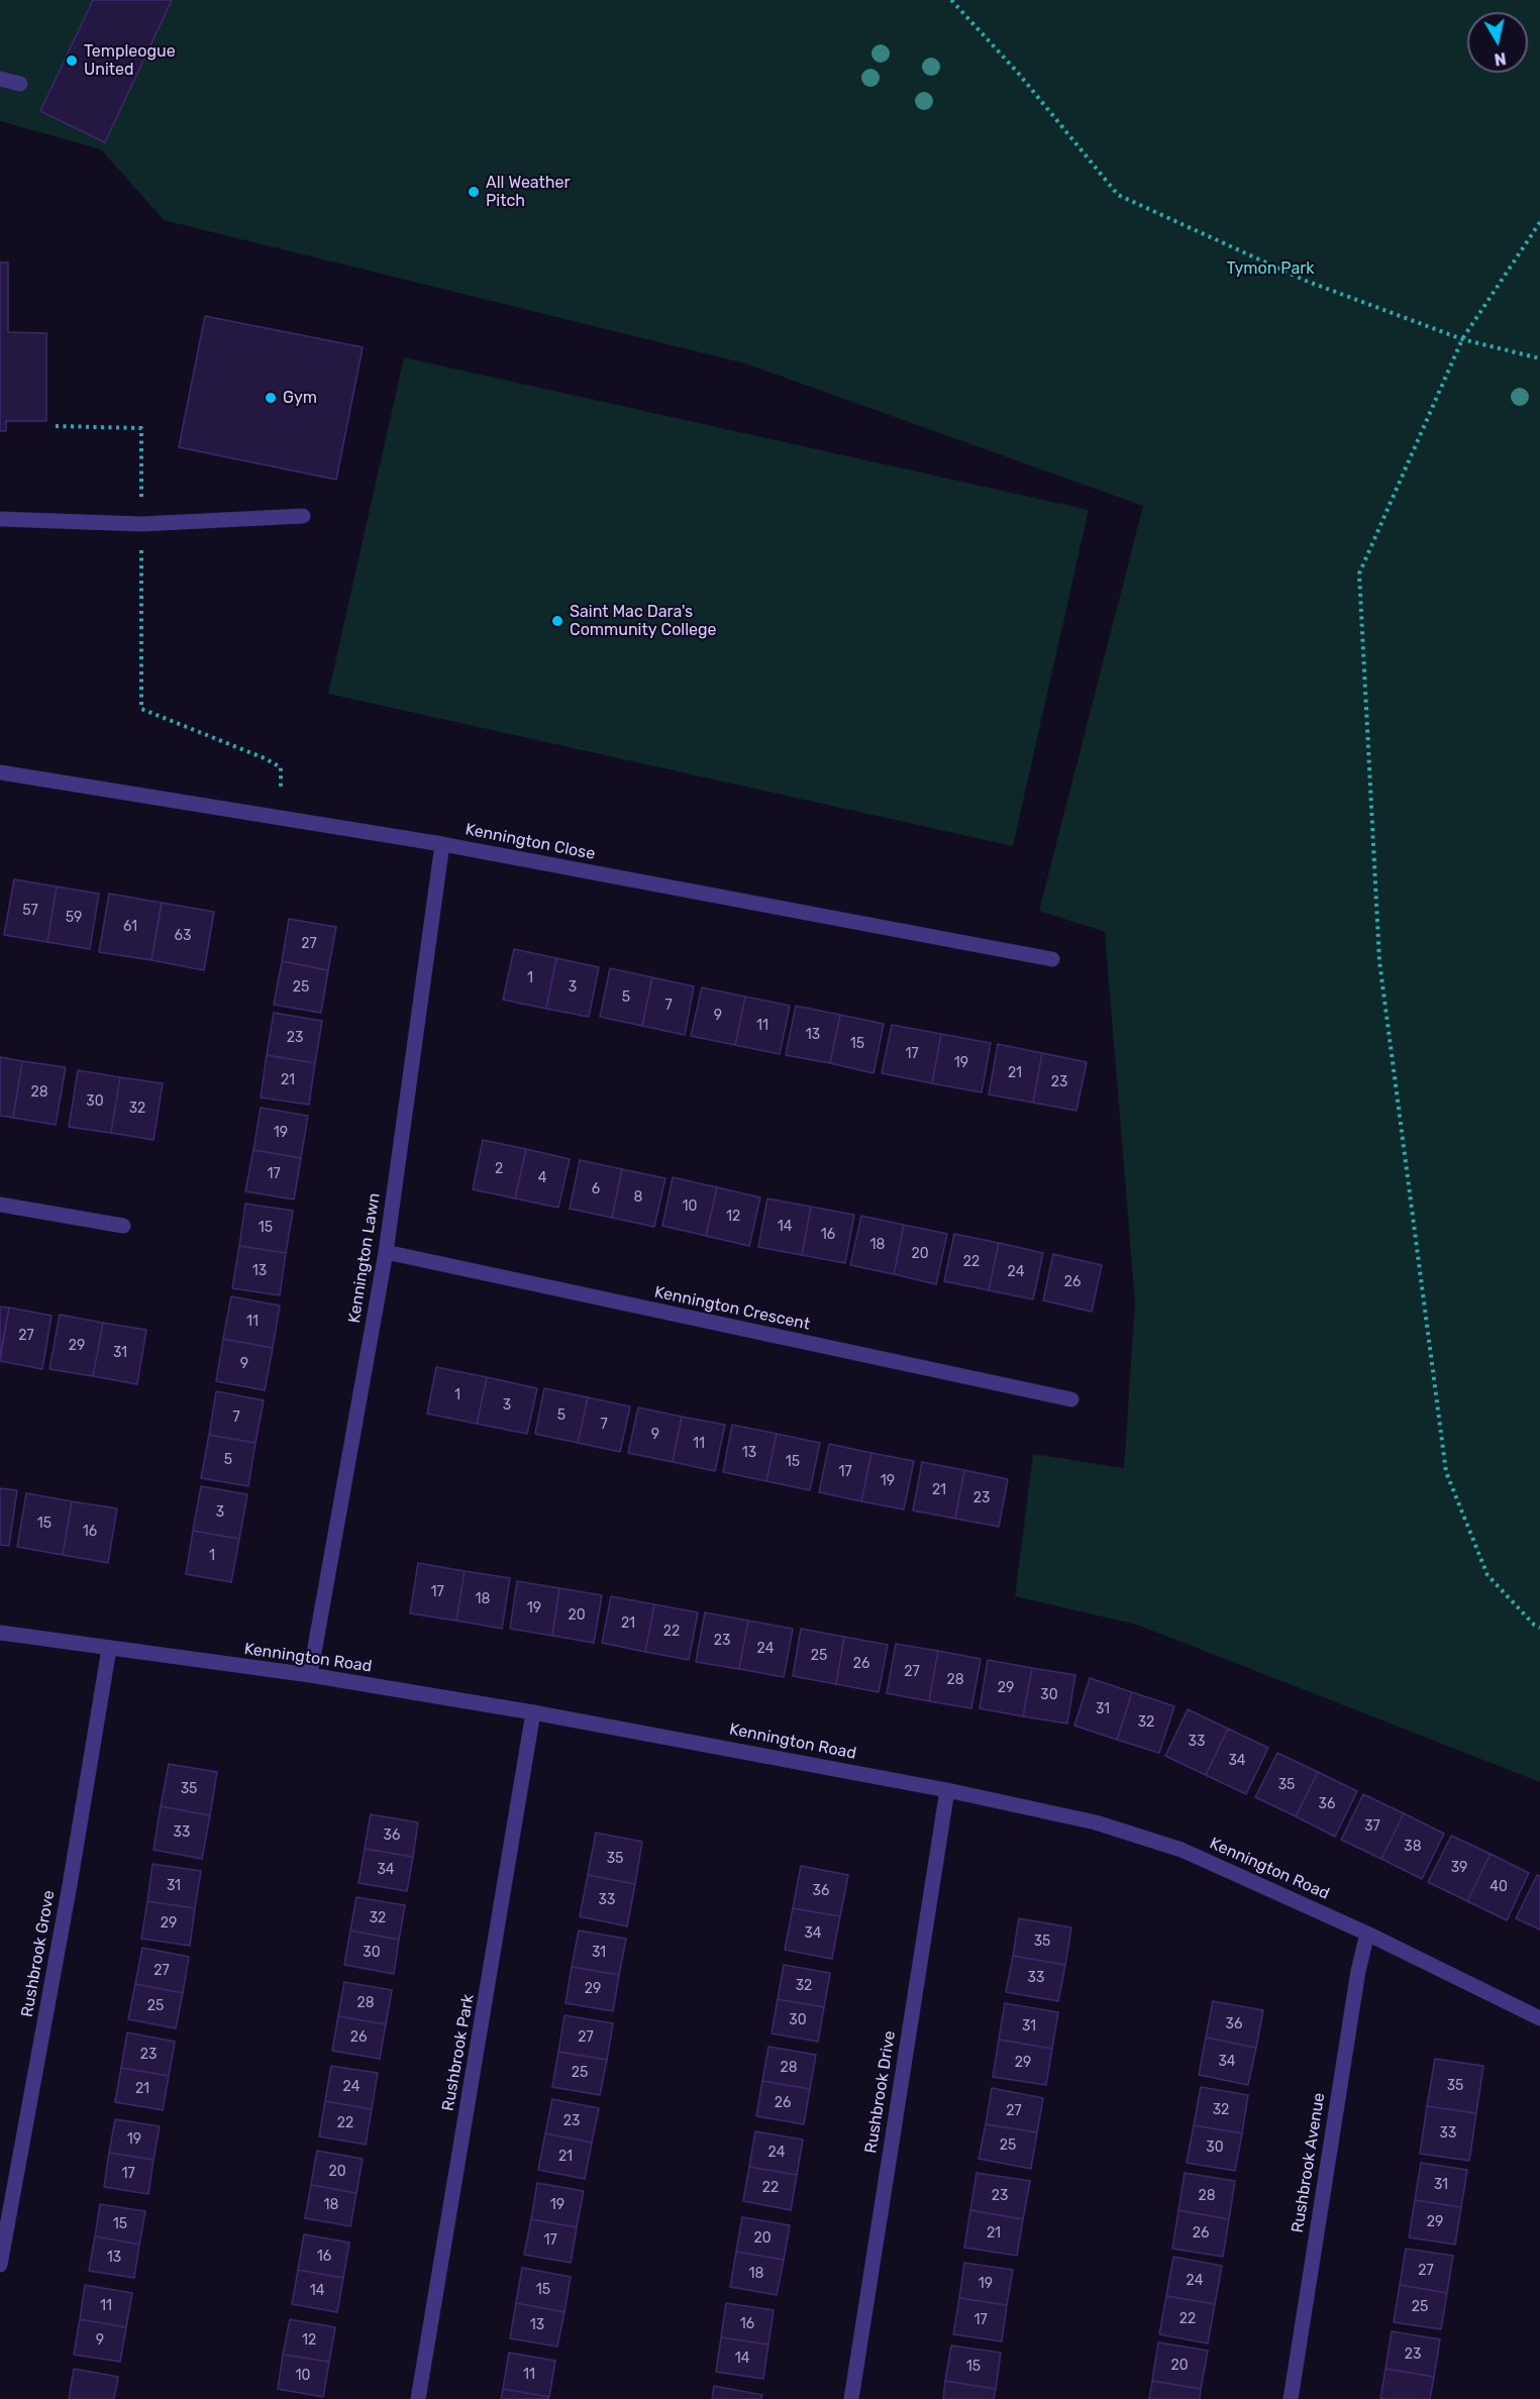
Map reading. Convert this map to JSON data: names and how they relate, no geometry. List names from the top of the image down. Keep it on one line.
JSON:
{"streets":{"street":["Kennington Close","Kennington Lawn","Kennington Crescent","Kennington Road","Rushbrook Grove","Rushbrook Park","Rushbrook Drive","Rushbrook Avenue"]},"crossings":[["Kennington Close","Kennington Lawn"],["Kennington Lawn","Kennington Crescent"],["Kennington Lawn","Kennington Road"],["Kennington Road","Rushbrook Grove"],["Kennington Road","Rushbrook Park"],["Kennington Road","Rushbrook Drive"],["Kennington Road","Rushbrook Avenue"]],"parks":["Tymon Park"],"places":["Templeogue United","All Weather Pitch","Gym","Saint Mac Dara's Community College"],"house_numbers":["57","59","61","63","27","1","25","3","5","7","9","11","13","23","15","17","19","21","21","23","28","30","32","19","2","17","4","6","8","10","12","14","15","16","18","20","22","13","24","26","11","27","29","31","9","1","3","5","7","7","9","11","13","5","15","17","19","21","23","3","15","16","1","17","18","19","20","21","22","23","24","25","26","27","28","29","30","31","32","33","34","35","35","36","37","33","36","38","35","39","34","31","40","36","33","32","29","34","35","30","31","27","33","32","29","28","25","30","36","31","26","27","23","34","29","28","25","35","24","21","26","32","27","23","22","33","19","25","30","24","21","20","17","31","22","23","28","18","19","29","15","21","26","20","17","16","13","27","18","24","19","15","14","11","25","22","17","16","13","9","12","23","14","20","15","11","10"],"north":"bottom"}
